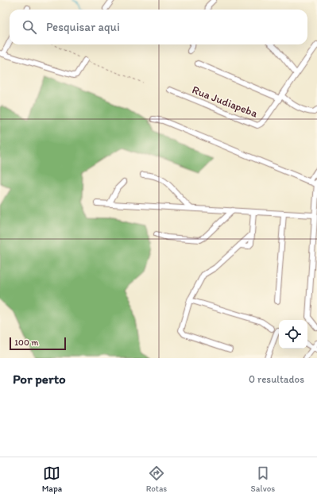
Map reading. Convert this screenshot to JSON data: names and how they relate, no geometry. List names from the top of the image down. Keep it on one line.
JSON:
{"streets":{"street":["Rua Judiapeba"]},"scale_bar":"100 m","page":{"search":"Pesquisar aqui","scale":"100 m","heading":["Por perto","0 resultados"],"nav":["Mapa","Rotas","Salvos"]}}
